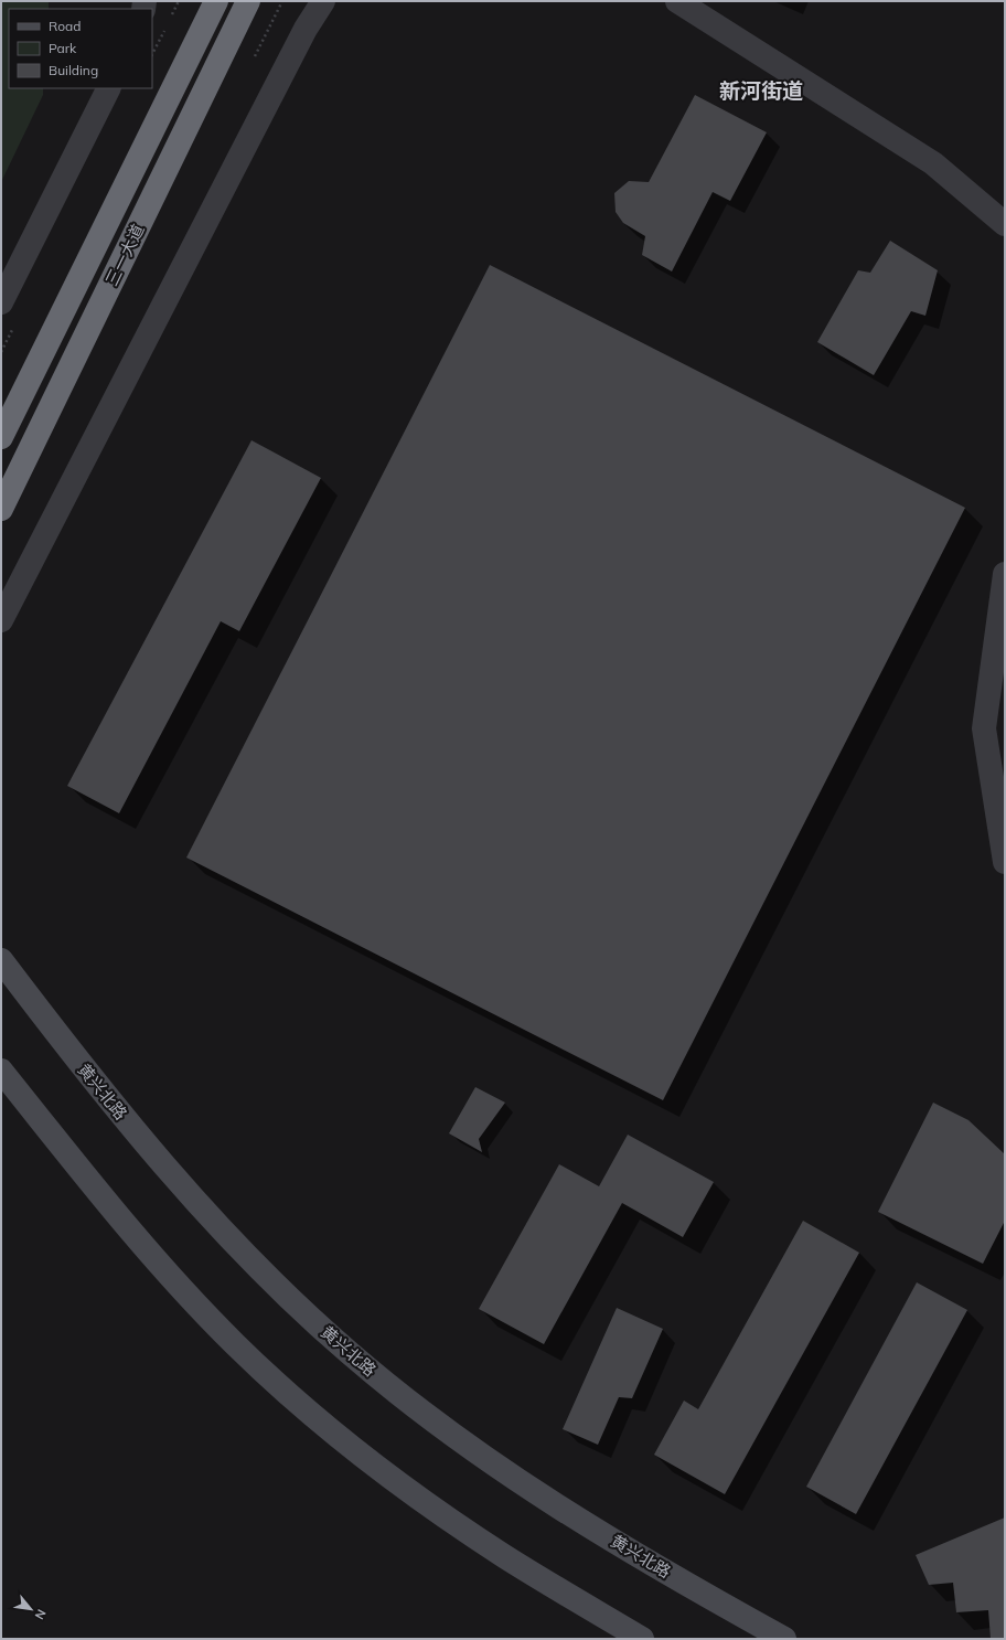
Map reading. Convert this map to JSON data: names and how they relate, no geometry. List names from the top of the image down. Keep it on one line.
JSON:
{"streets":{"highway":["三一大道"],"main road":["黄兴北路"]},"districts":["新河街道"],"legend":["Road","Park","Building"],"north":"bottom right"}
